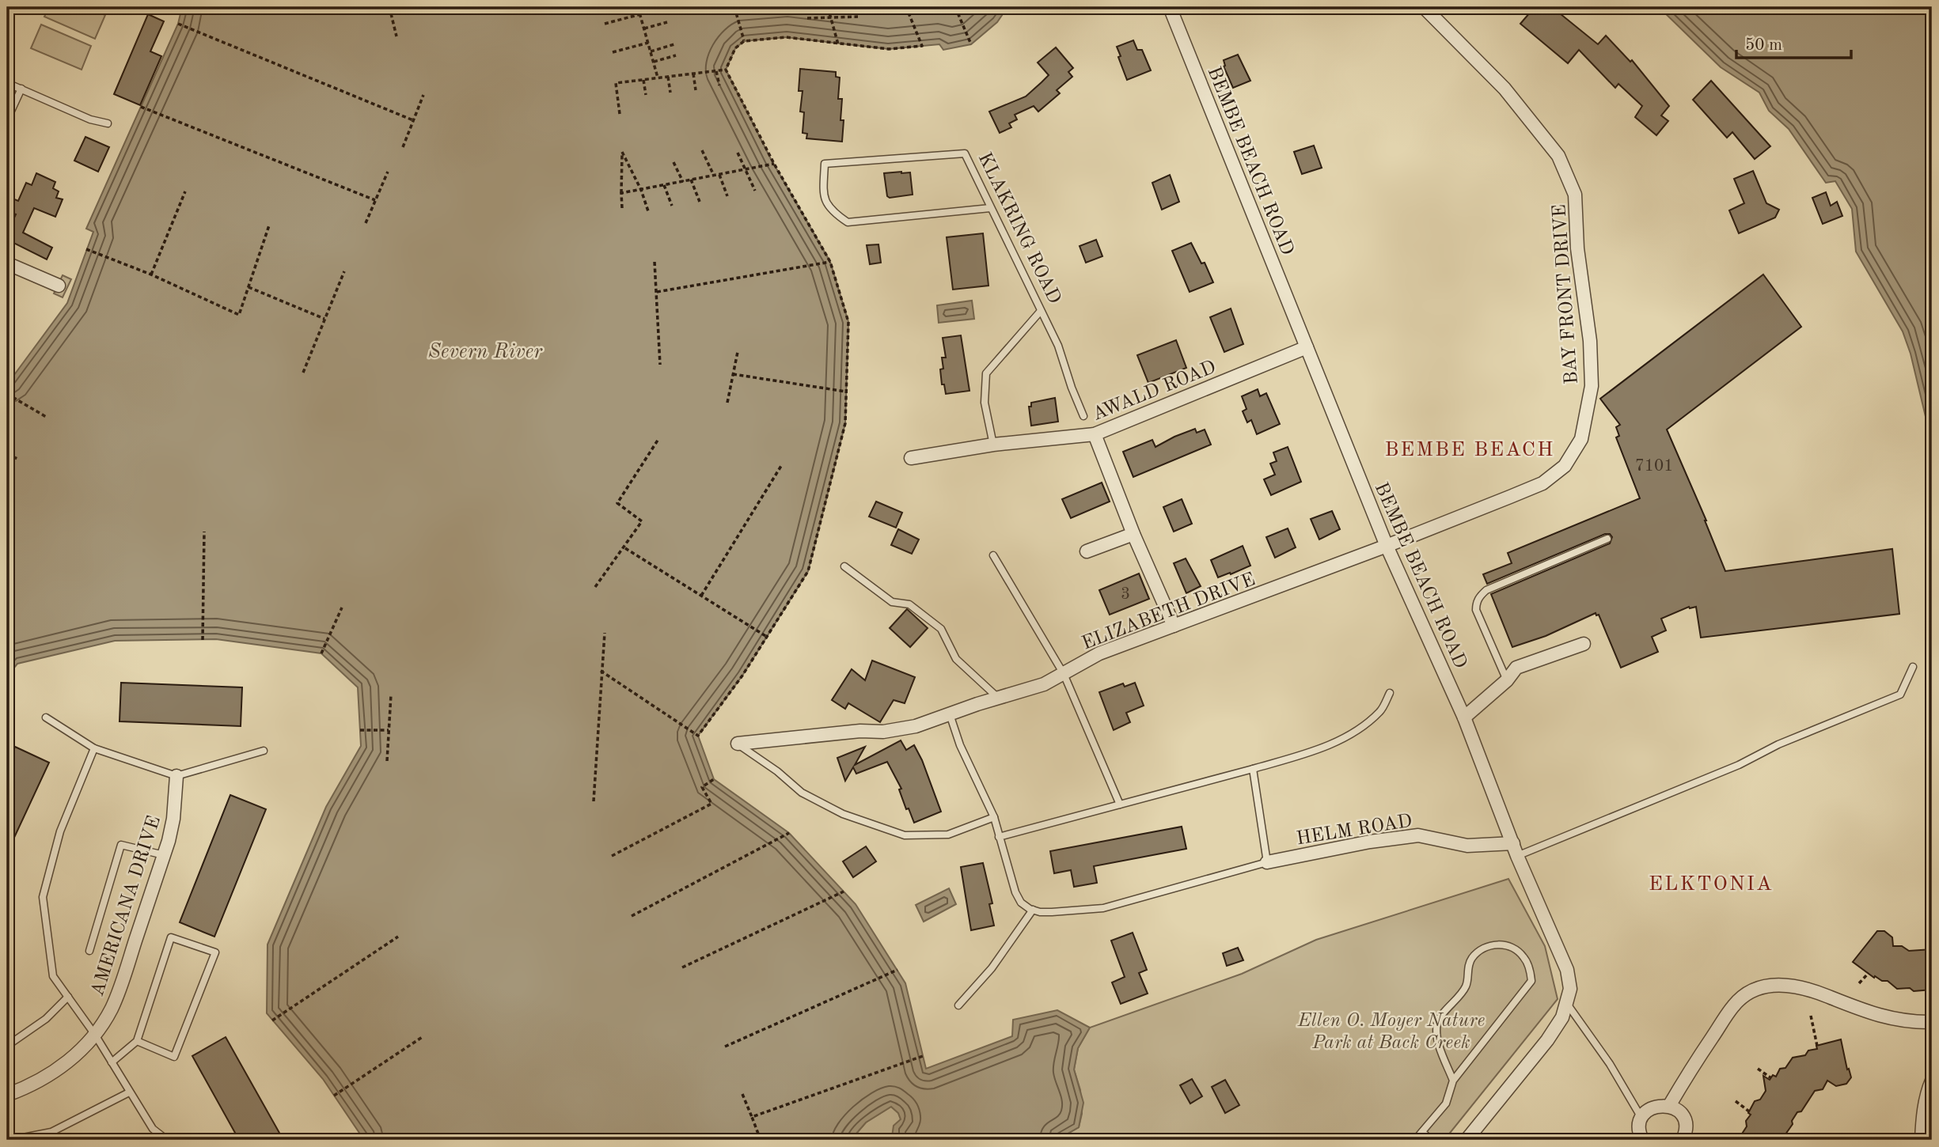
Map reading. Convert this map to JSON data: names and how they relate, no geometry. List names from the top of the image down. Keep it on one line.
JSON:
{"streets":{"street":["BEMBE BEACH ROAD","BAY FRONT DRIVE","AWALD ROAD","ELIZABETH DRIVE","HELM ROAD","AMERICANA DRIVE"],"lane":["KLAKRING ROAD"]},"crossings":[["BEMBE BEACH ROAD","BAY FRONT DRIVE"],["BEMBE BEACH ROAD","AWALD ROAD"],["BEMBE BEACH ROAD","ELIZABETH DRIVE"],["BEMBE BEACH ROAD","HELM ROAD"],["BAY FRONT DRIVE","ELIZABETH DRIVE"]],"districts":["BEMBE BEACH","ELKTONIA"],"water":["Severn River"],"parks":["Ellen O. Moyer Nature Park at Back Creek"],"house_numbers":["7101","3"],"scale_bar":"50 m"}
